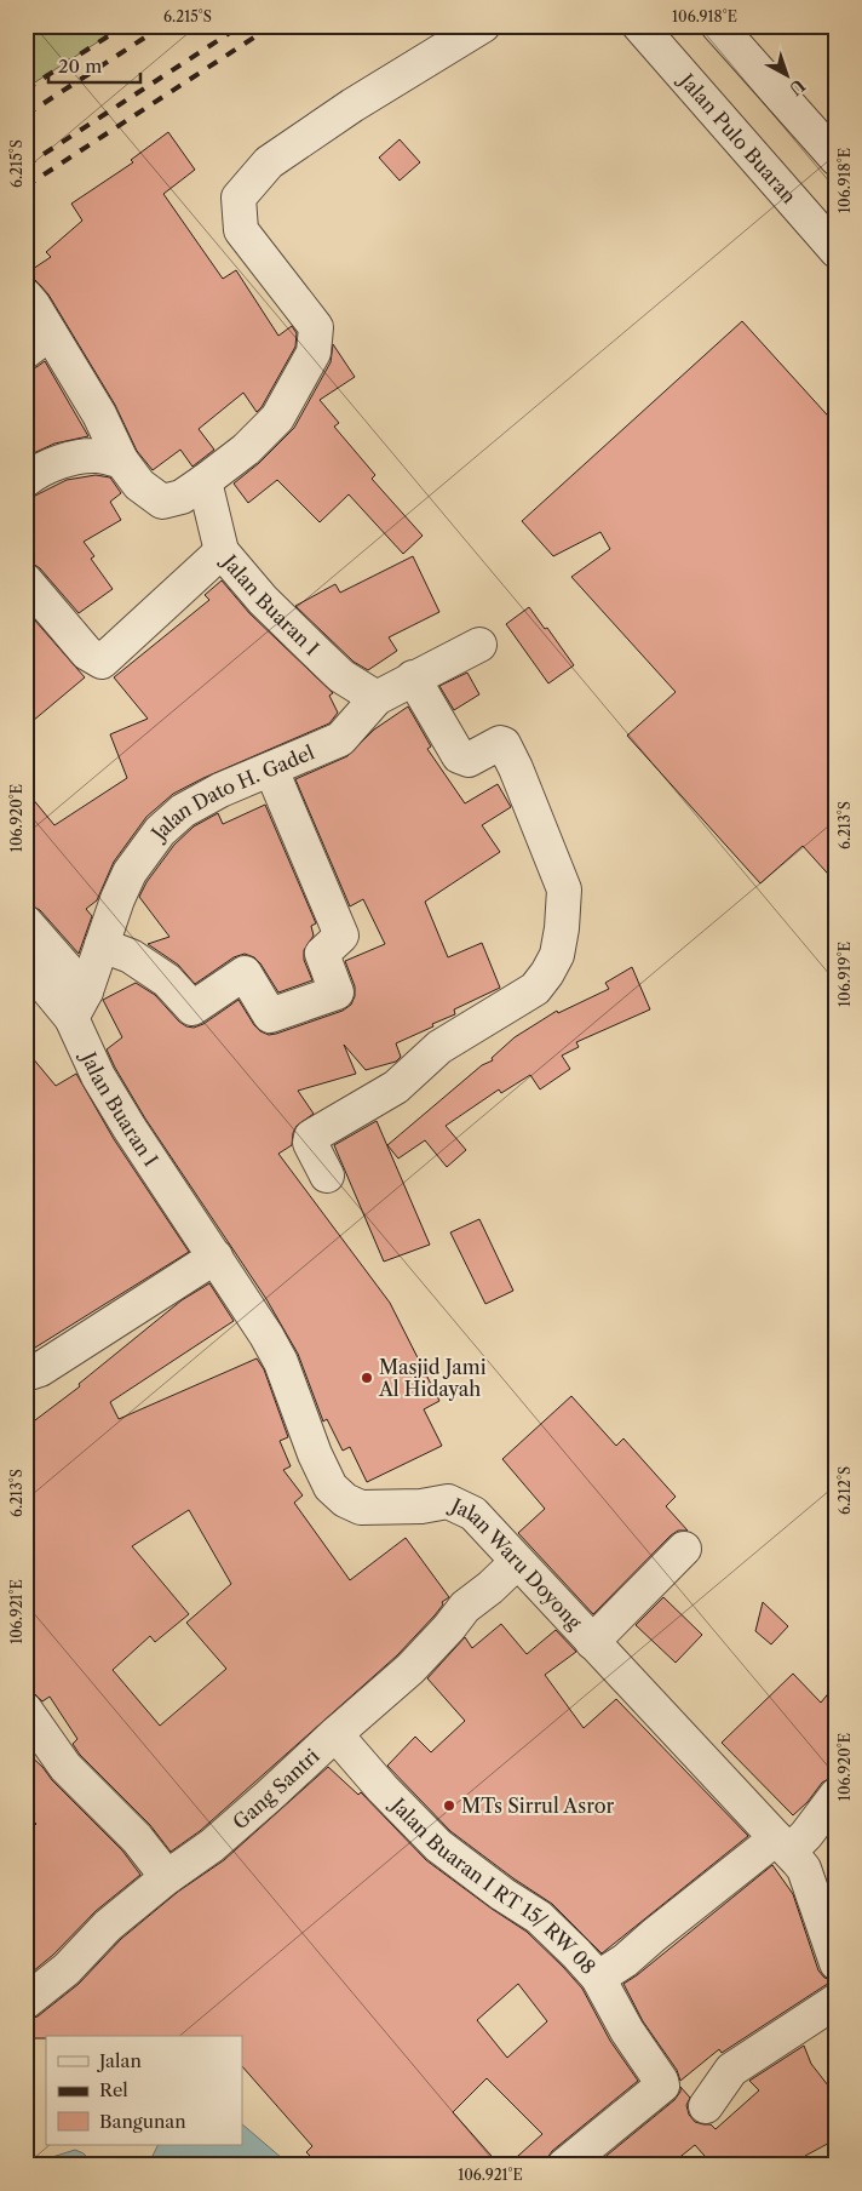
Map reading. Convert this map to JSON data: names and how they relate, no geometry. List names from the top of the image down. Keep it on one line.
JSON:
{"streets":{"street":["Jalan Pulo Buaran","Jalan Buaran I","Jalan Dato H. Gadel","Jalan Waru Doyong","Gang Santri","Jalan Buaran I RT 15/ RW 08"]},"crossings":[["Jalan Buaran I","Jalan Dato H. Gadel"],["Jalan Buaran I","Jalan Waru Doyong"],["Jalan Waru Doyong","Gang Santri"],["Jalan Waru Doyong","Jalan Buaran I RT 15/ RW 08"],["Gang Santri","Jalan Buaran I RT 15/ RW 08"]],"places":["Masjid Jami Al Hidayah","MTs Sirrul Asror"],"legend":["Jalan","Rel","Bangunan"],"scale_bar":"20 m","north":"bottom right","coordinates":["6.215°S","106.918°E","106.920°E","6.213°S","106.919°E","6.212°S","106.921°E"]}
